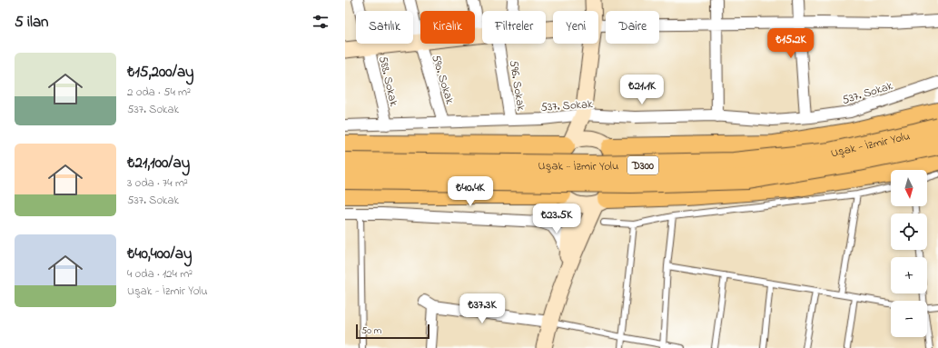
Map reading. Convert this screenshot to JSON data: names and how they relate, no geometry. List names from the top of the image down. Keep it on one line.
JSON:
{"streets":{"highway":["Uşak - İzmir Yolu","D300"],"street":["590. Sokak","588. Sokak","596. Sokak","537. Sokak"]},"crossings":[["590. Sokak","537. Sokak"],["588. Sokak","537. Sokak"],["596. Sokak","537. Sokak"]],"scale_bar":"50 m","north":"bottom","page":{"heading":"5 ilan","chip":["Satılık","Kiralık","Filtreler","Yeni","Daire"],"price":["₺15.2K","₺21.1K","₺40.4K","₺23.5K","₺37.3K"],"list":[{"name":"₺15,200/ay","note":"2 oda · 54 m² · 537. Sokak"},{"name":"₺21,100/ay","note":"3 oda · 74 m² · 537. Sokak"},{"name":"₺40,400/ay","note":"4 oda · 124 m² · Uşak - İzmir Yolu"}],"map_buttons":["+","−"],"scale":"50 m"}}
